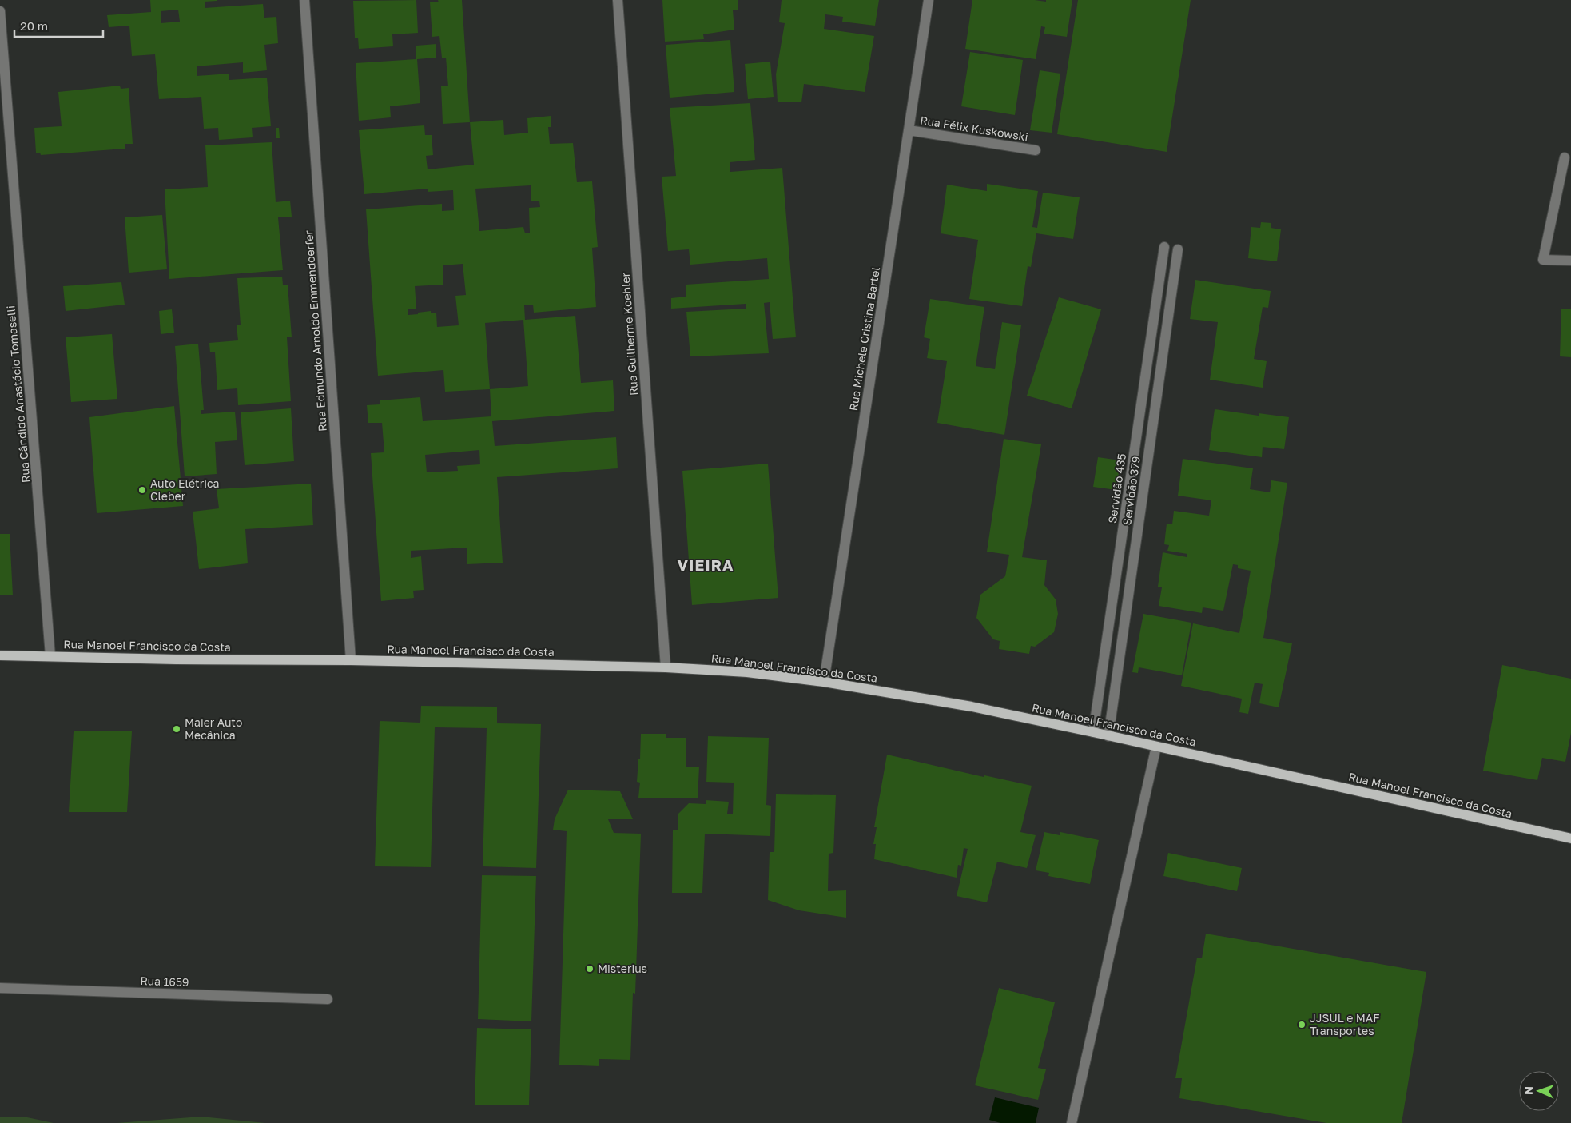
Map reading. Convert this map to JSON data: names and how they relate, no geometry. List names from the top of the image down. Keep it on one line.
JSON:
{"streets":{"main road":["Rua Manoel Francisco da Costa"],"street":["Rua Félix Kuskowski","Rua Edmundo Arnoldo Emmendoerfer","Rua Guilherme Koehler","Rua Michele Cristina Bartel","Rua Cândido Anastácio Tomaselli","Servidão 435","Servidão 379","Rua 1659"]},"crossings":[["Rua Félix Kuskowski","Rua Michele Cristina Bartel"],["Rua Edmundo Arnoldo Emmendoerfer","Rua Manoel Francisco da Costa"],["Rua Guilherme Koehler","Rua Manoel Francisco da Costa"],["Rua Michele Cristina Bartel","Rua Manoel Francisco da Costa"],["Rua Cândido Anastácio Tomaselli","Rua Manoel Francisco da Costa"],["Servidão 435","Rua Manoel Francisco da Costa"],["Servidão 379","Rua Manoel Francisco da Costa"]],"districts":["VIEIRA"],"places":["Auto Elétrica Cleber","Maier Auto Mecânica","Misterius","JJSUL e MAF Transportes"],"scale_bar":"20 m","north":"left"}
